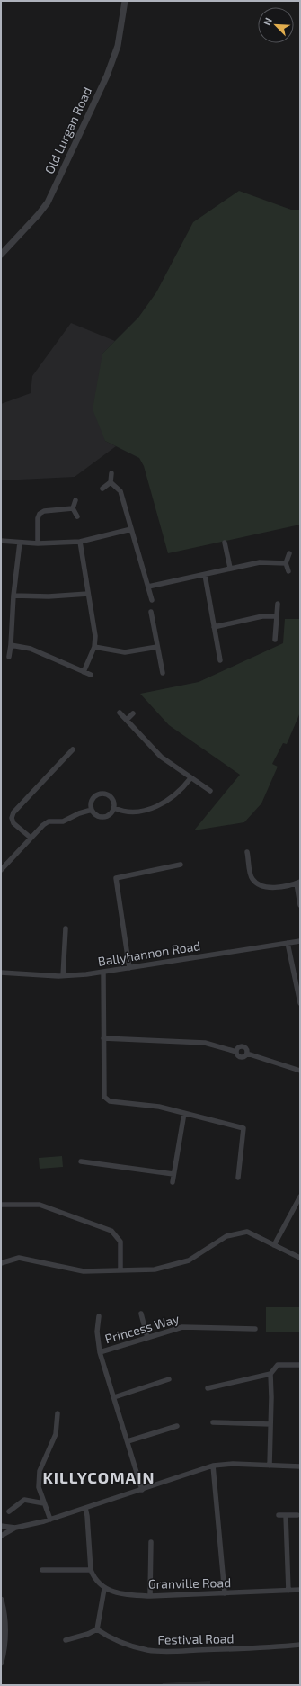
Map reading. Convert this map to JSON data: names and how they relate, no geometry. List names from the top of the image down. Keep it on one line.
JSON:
{"streets":{"street":["Old Lurgan Road","Ballyhannon Road","Princess Way","Granville Road","Festival Road"]},"districts":["KILLYCOMAIN"],"north":"top left"}
